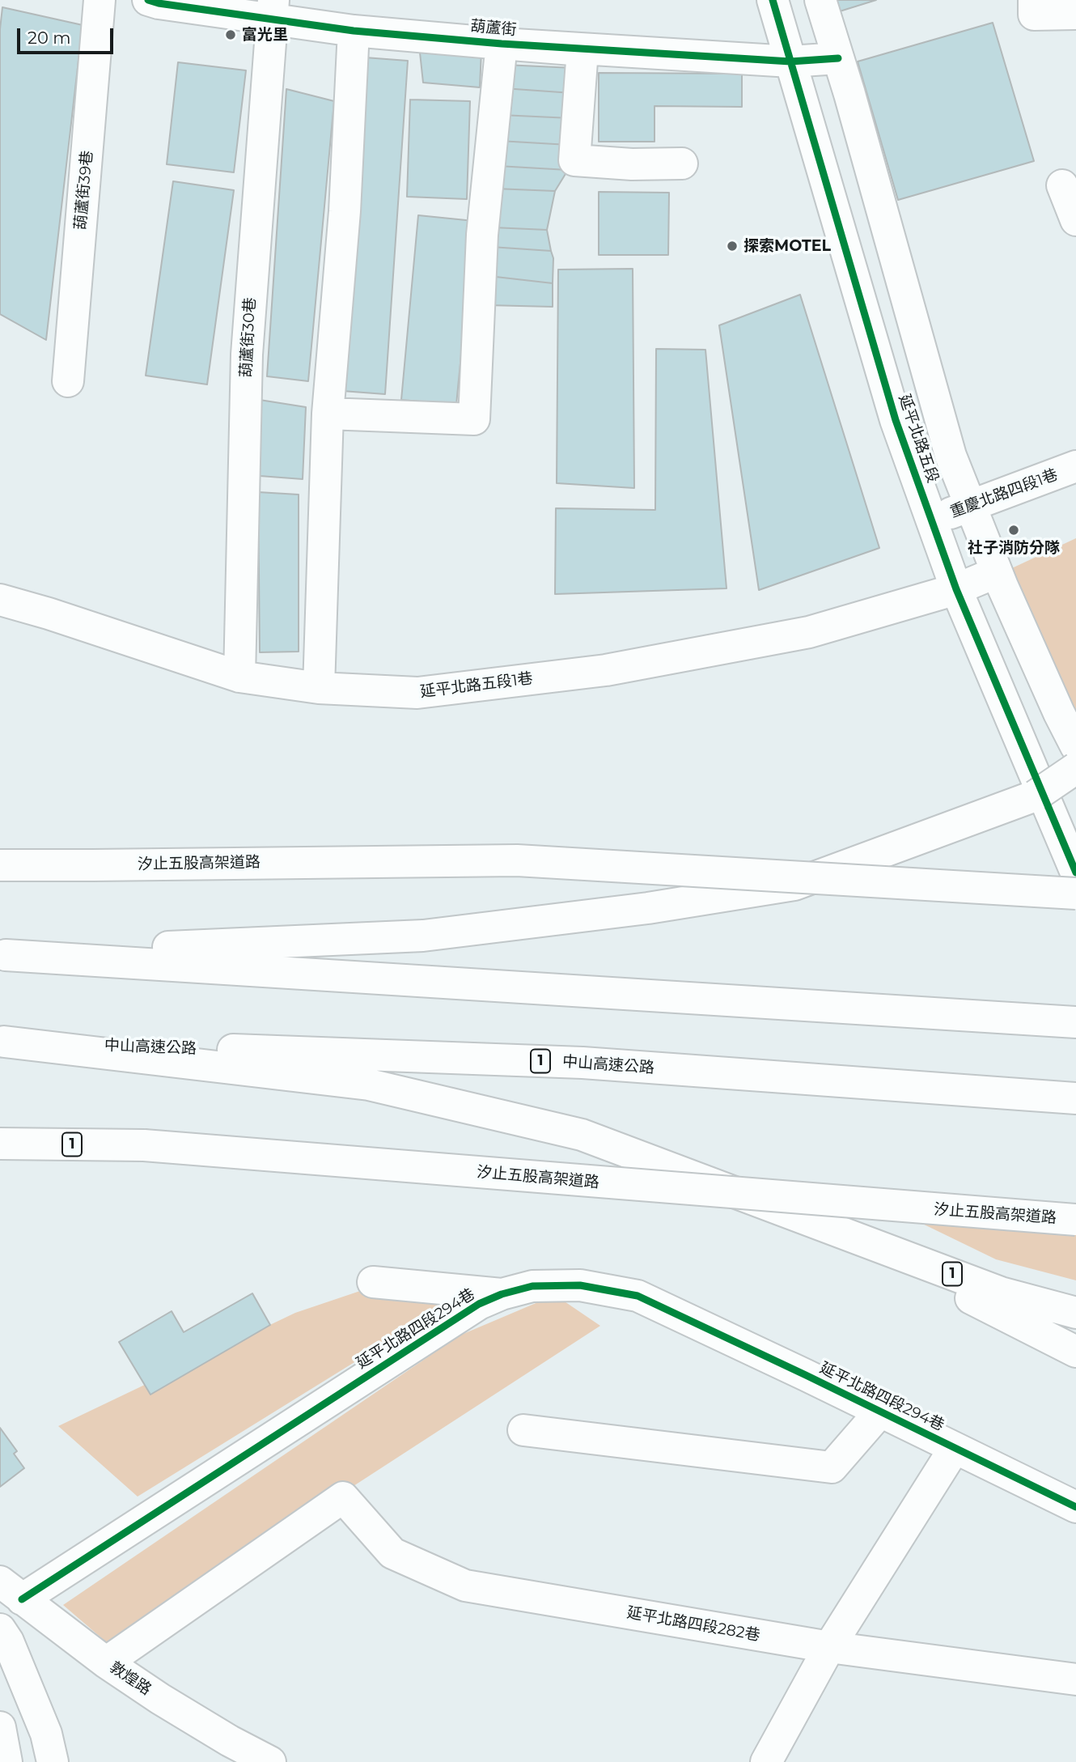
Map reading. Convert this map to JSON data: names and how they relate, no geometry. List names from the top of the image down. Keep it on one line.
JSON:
{"streets":{"main road":["葫蘆街","葫蘆街39巷","葫蘆街30巷","延平北路五段","重慶北路四段1巷","延平北路五段1巷","汐止五股高架道路","中山高速公路","1","延平北路四段294巷","延平北路四段282巷","敦煌路"]},"crossings":[["葫蘆街","葫蘆街30巷"],["葫蘆街","延平北路五段"],["葫蘆街30巷","延平北路五段1巷"],["延平北路五段","重慶北路四段1巷"],["延平北路五段","延平北路五段1巷"],["中山高速公路","1"],["延平北路四段294巷","敦煌路"],["延平北路四段282巷","敦煌路"]],"places":["富光里","探索MOTEL","社子消防分隊"],"scale_bar":"20 m"}
